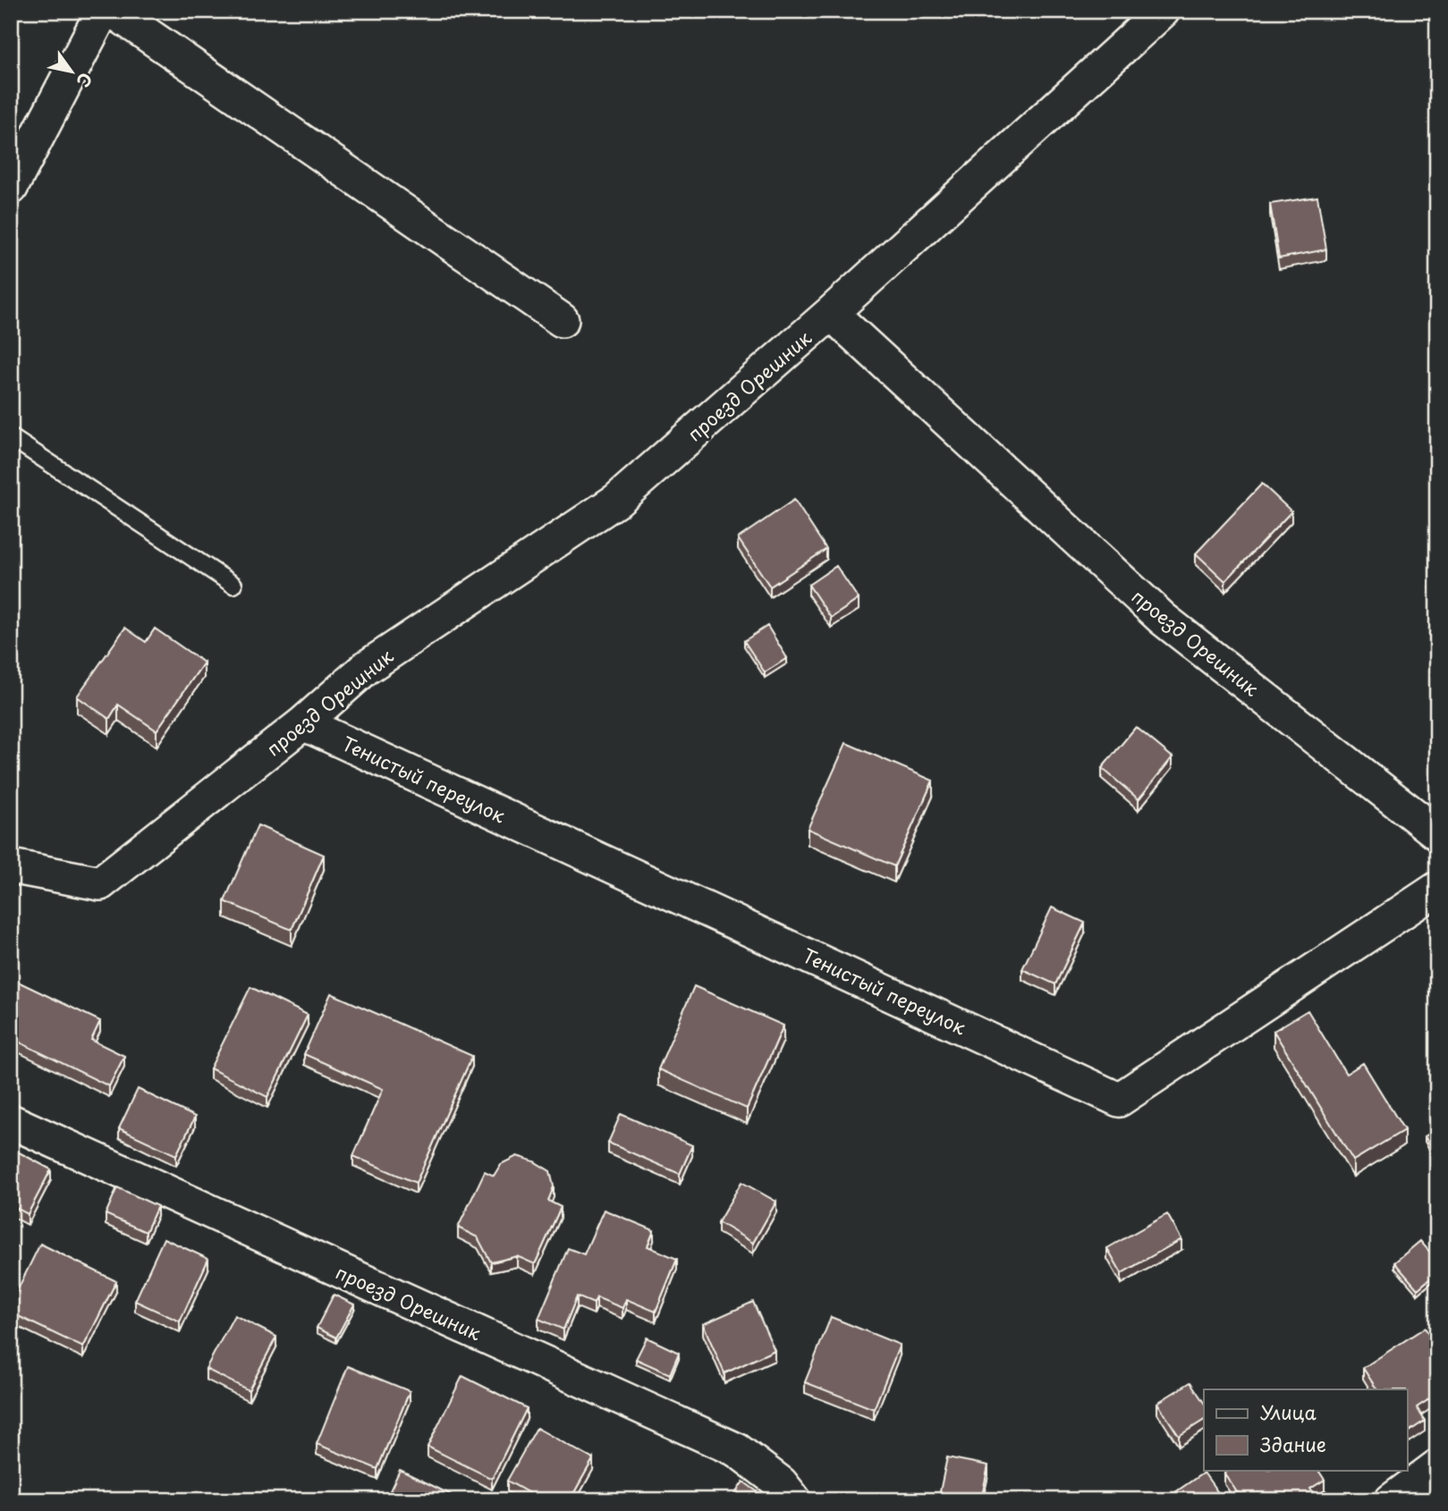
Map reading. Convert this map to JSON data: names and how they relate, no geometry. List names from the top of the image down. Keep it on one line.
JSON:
{"streets":{"street":["проезд Орешник","Тенистый переулок"]},"crossings":[["проезд Орешник","Тенистый переулок"]],"legend":["Улица","Здание"],"north":"bottom right"}
